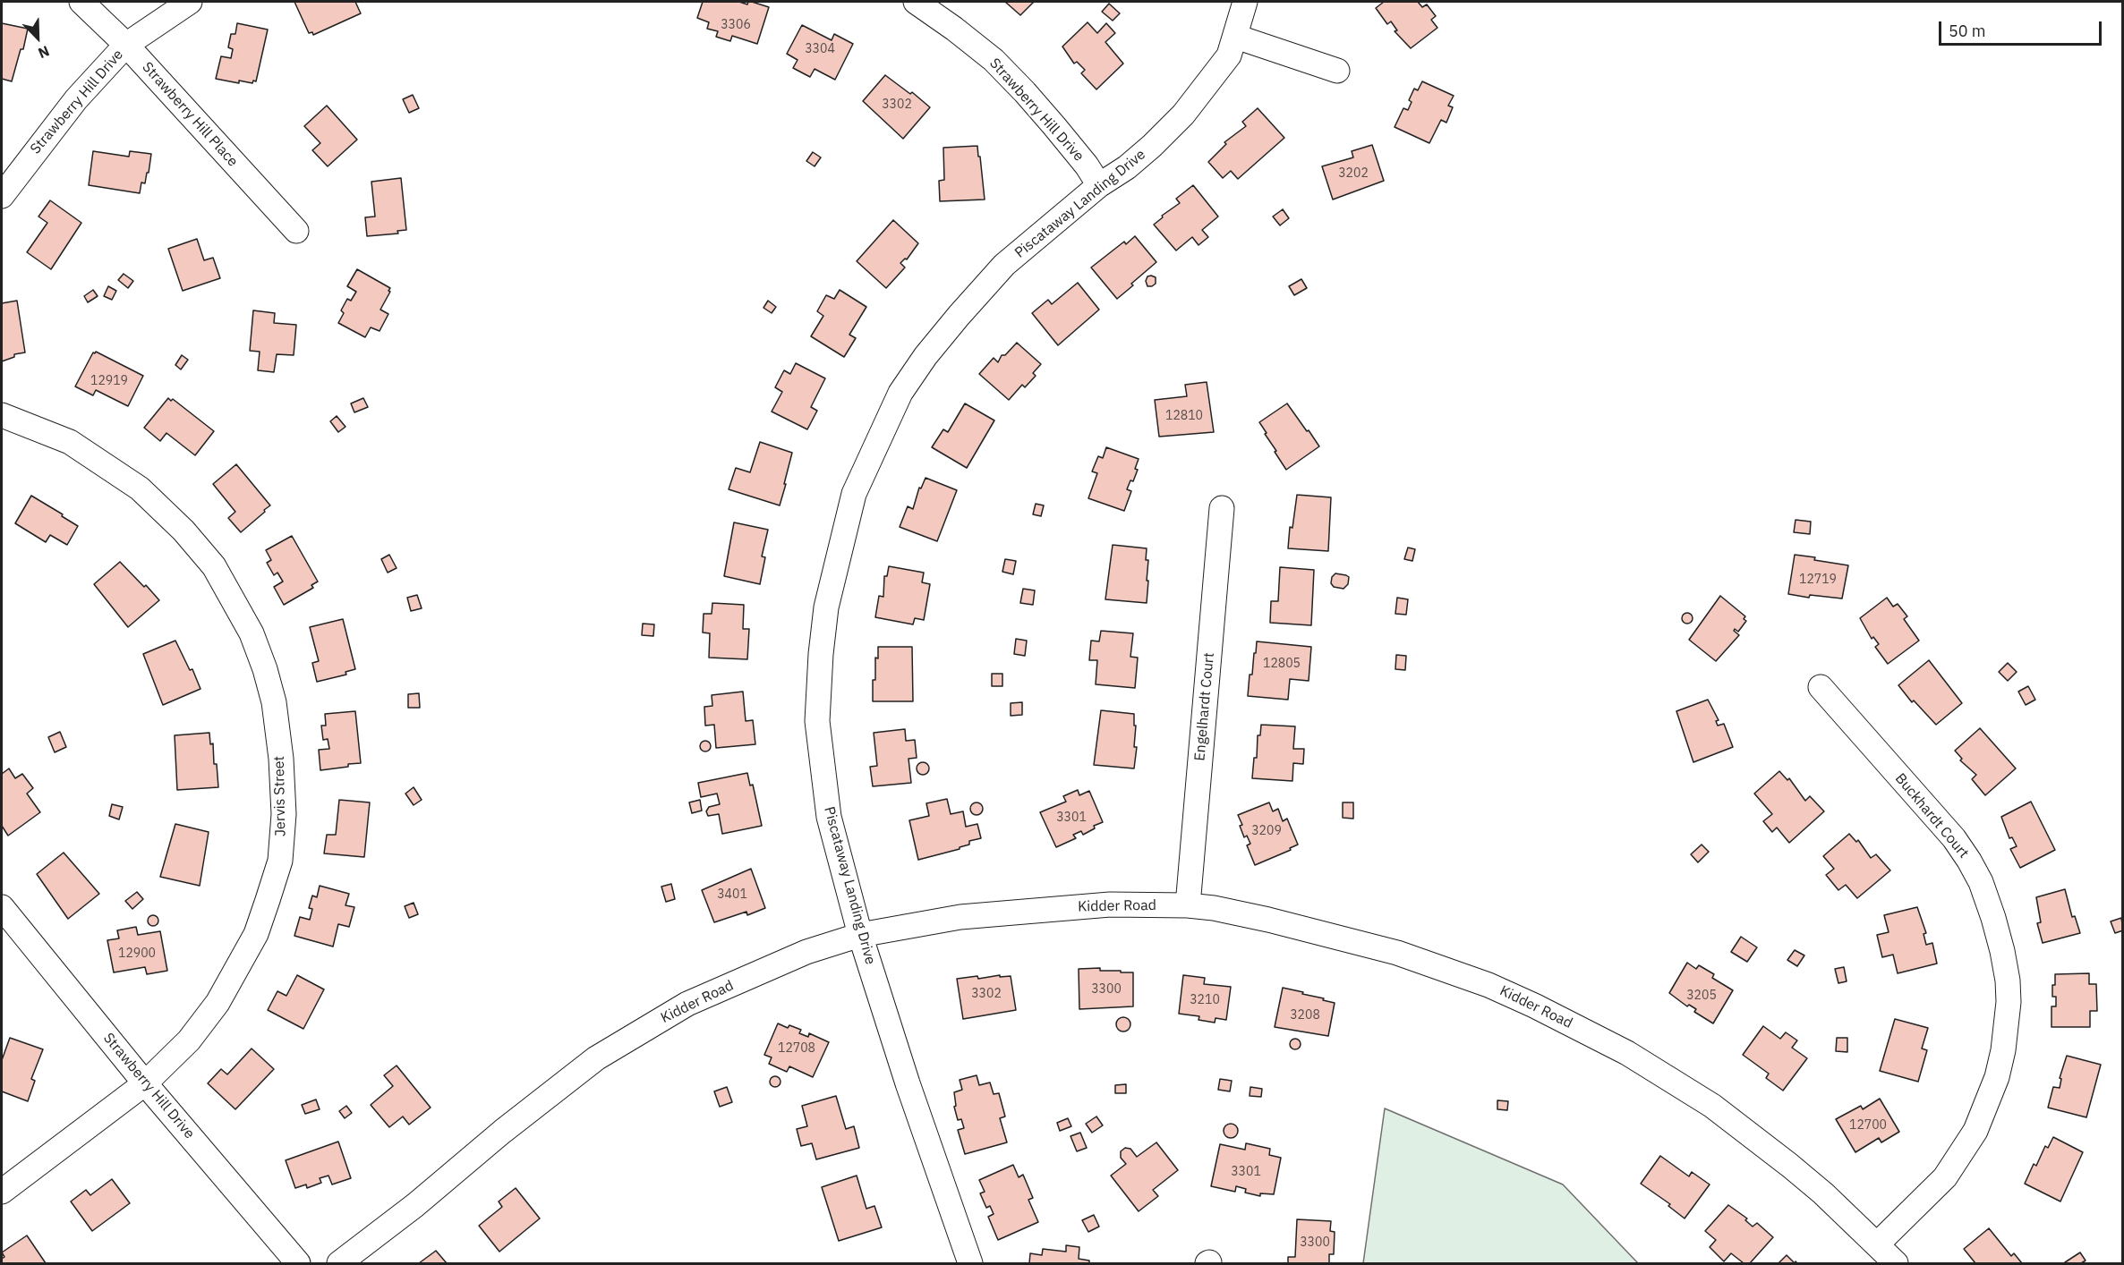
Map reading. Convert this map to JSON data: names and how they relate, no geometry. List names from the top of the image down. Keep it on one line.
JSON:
{"streets":{"street":["Strawberry Hill Drive","Strawberry Hill Place","Piscataway Landing Drive","Engelhardt Court","Jervis Street","Buckhardt Court","Kidder Road"]},"crossings":[["Strawberry Hill Drive","Strawberry Hill Place"],["Strawberry Hill Drive","Piscataway Landing Drive"],["Strawberry Hill Drive","Jervis Street"],["Piscataway Landing Drive","Kidder Road"],["Engelhardt Court","Kidder Road"],["Buckhardt Court","Kidder Road"]],"house_numbers":["3306","3304","3302","3202","12919","12810","12719","12805","3301","3209","3401","12900","3300","3302","3205","3210","3208","12708","12700","3301","3300"],"scale_bar":"50 m","north":"bottom right"}
